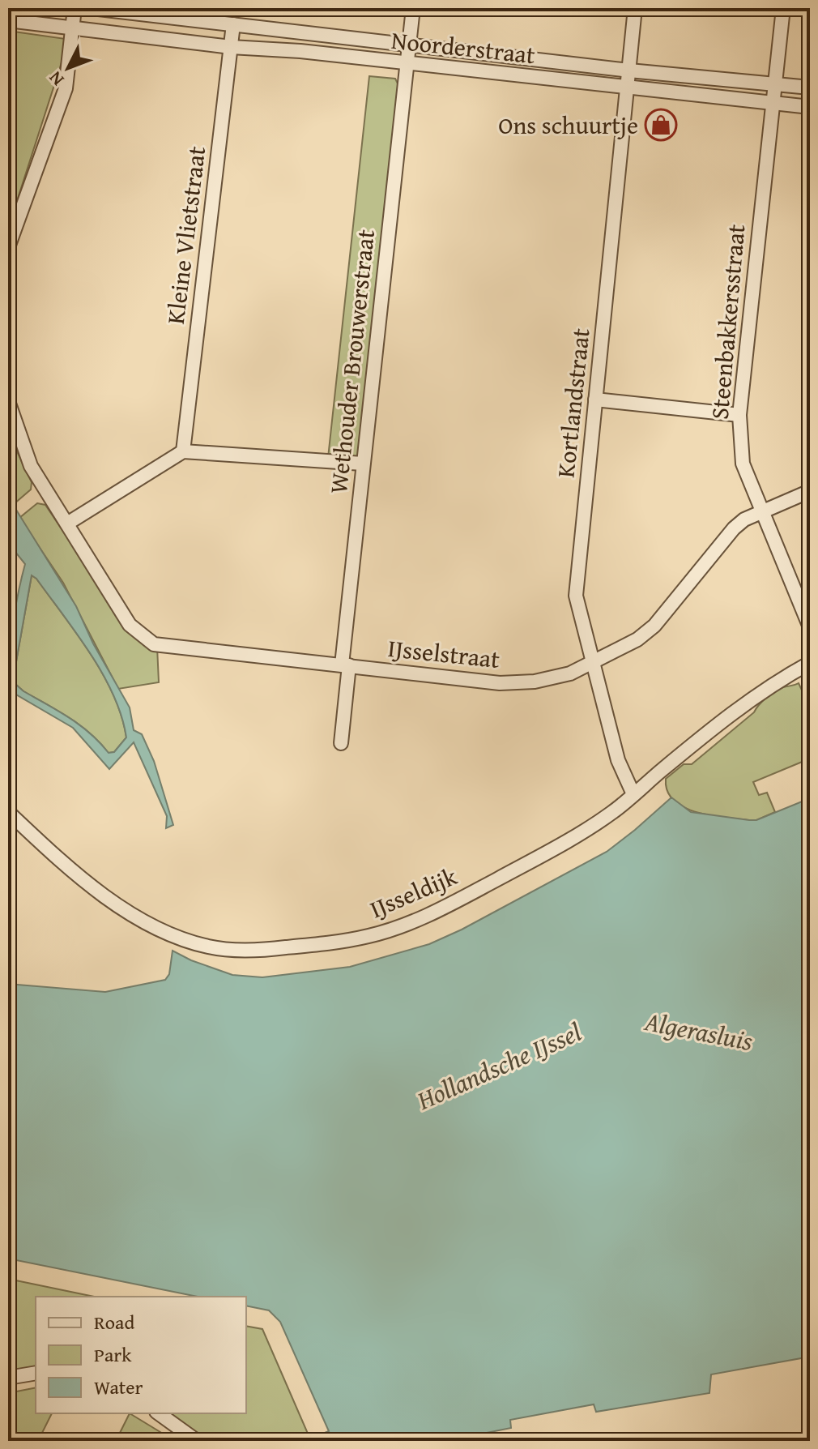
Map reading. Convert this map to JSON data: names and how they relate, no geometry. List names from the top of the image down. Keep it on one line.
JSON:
{"streets":{"street":["Noorderstraat","Kleine Vlietstraat","Steenbakkersstraat","Wethouder Brouwerstraat","Kortlandstraat","IJsselstraat","IJsseldijk"]},"crossings":[["Noorderstraat","Kleine Vlietstraat"],["Noorderstraat","Steenbakkersstraat"],["Noorderstraat","Wethouder Brouwerstraat"],["Noorderstraat","Kortlandstraat"],["Steenbakkersstraat","IJsselstraat"],["Wethouder Brouwerstraat","IJsselstraat"],["Kortlandstraat","IJsselstraat"],["Kortlandstraat","IJsseldijk"]],"water":["Algerasluis","Hollandsche IJssel"],"places":{"shop":["Ons schuurtje"]},"legend":["Road","Park","Water"],"north":"bottom left"}
